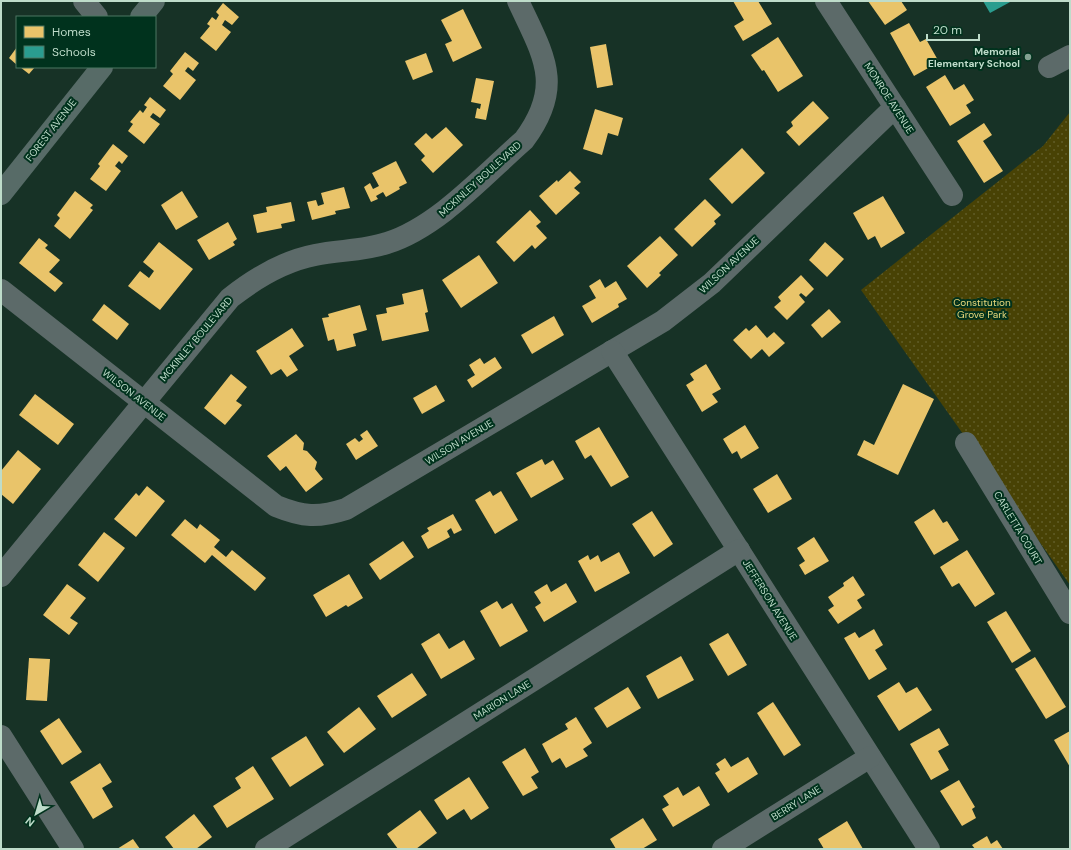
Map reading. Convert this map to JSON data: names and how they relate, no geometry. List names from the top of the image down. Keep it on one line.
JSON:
{"streets":{"main road":["FOREST AVENUE"],"street":["MONROE AVENUE","MCKINLEY BOULEVARD","WILSON AVENUE","CARLETTA COURT","JEFFERSON AVENUE","MARION LANE","BERRY LANE"]},"crossings":[["MONROE AVENUE","WILSON AVENUE"],["MCKINLEY BOULEVARD","WILSON AVENUE"],["WILSON AVENUE","JEFFERSON AVENUE"],["JEFFERSON AVENUE","MARION LANE"],["JEFFERSON AVENUE","BERRY LANE"]],"parks":["Constitution Grove Park"],"places":["Memorial Elementary School"],"legend":["Homes","Schools"],"scale_bar":"20 m","north":"bottom left"}
